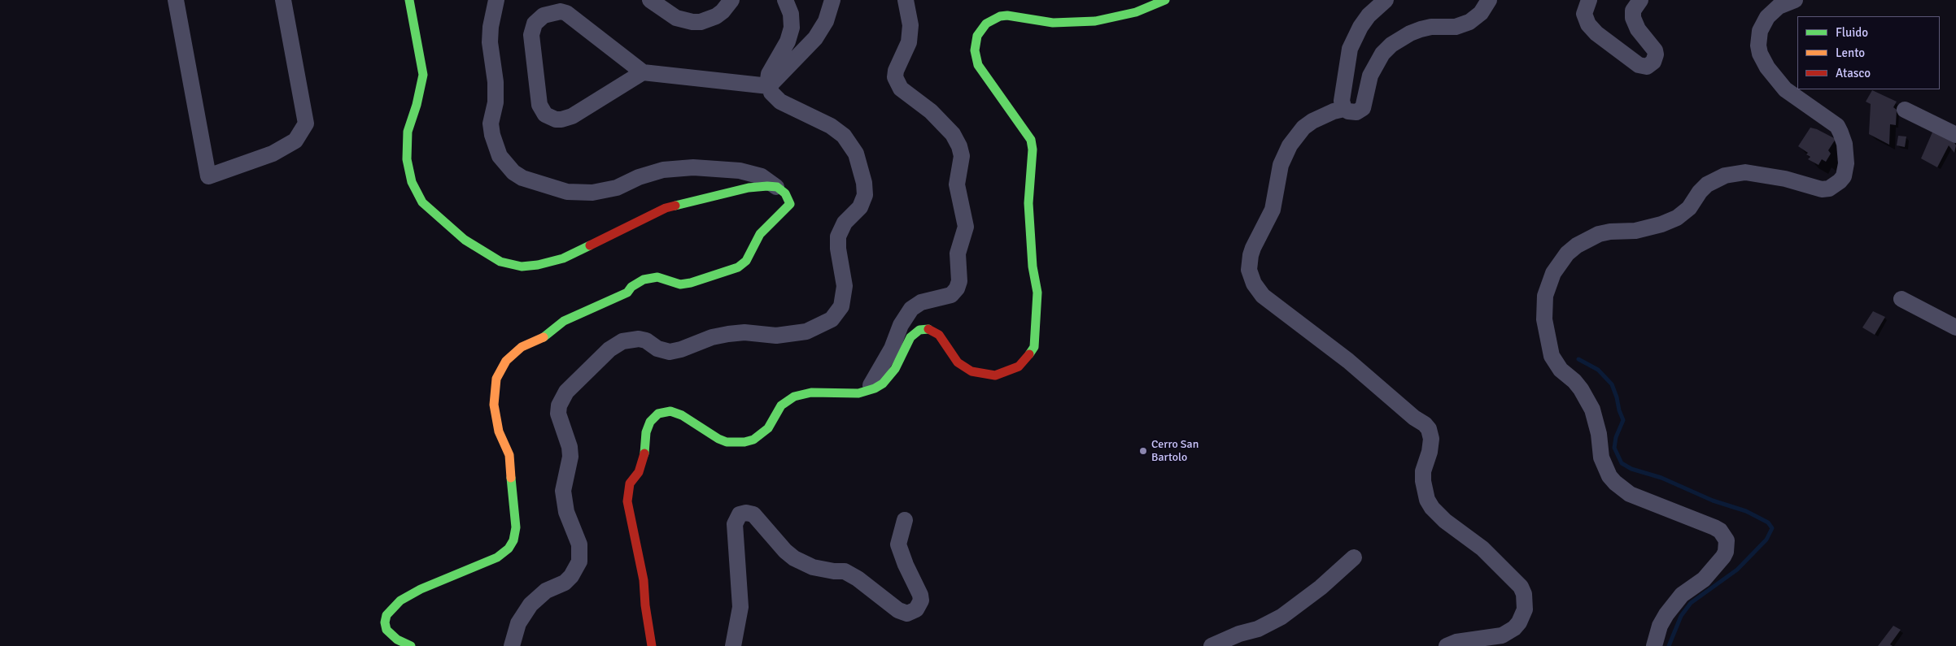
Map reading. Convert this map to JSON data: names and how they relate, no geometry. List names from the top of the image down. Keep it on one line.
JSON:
{"places":["Cerro San Bartolo"],"legend":["Fluido","Lento","Atasco"]}
